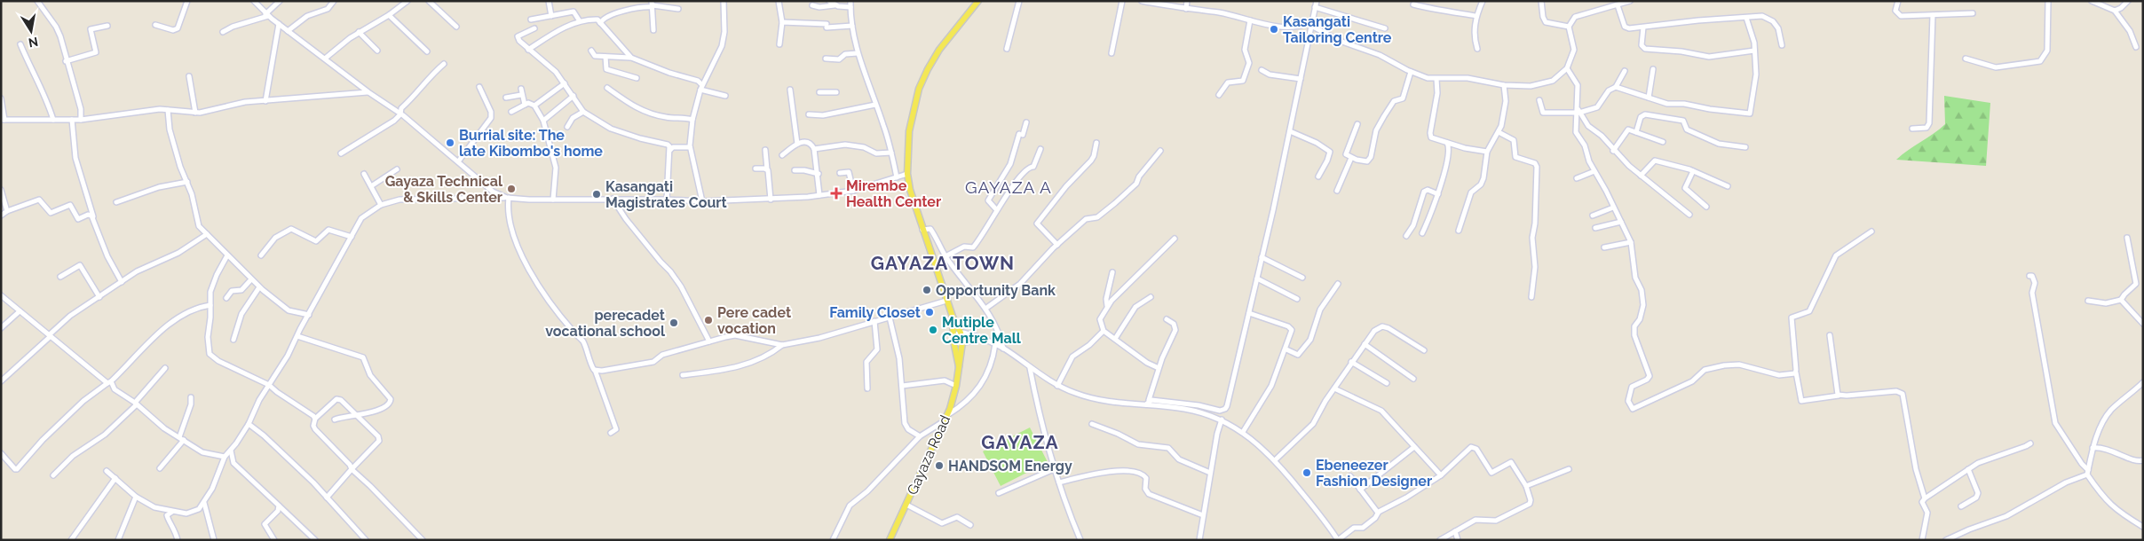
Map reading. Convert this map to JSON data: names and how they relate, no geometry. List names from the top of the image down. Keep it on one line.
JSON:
{"streets":{"main road":["Gayaza Road"]},"districts":["GAYAZA A","GAYAZA TOWN","GAYAZA"],"places":{"other":["Kasangati Tailoring Centre","Burrial site: The late Kibombo's home","Gayaza Technical & Skills Center","Kasangati Magistrates Court","Opportunity Bank","Family Closet","Pere cadet vocation","perecadet vocational school","Mutiple Centre Mall","HANDSOM Energy","Ebeneezer Fashion Designer"],"health":["Mirembe Health Center"]},"north":"bottom"}
